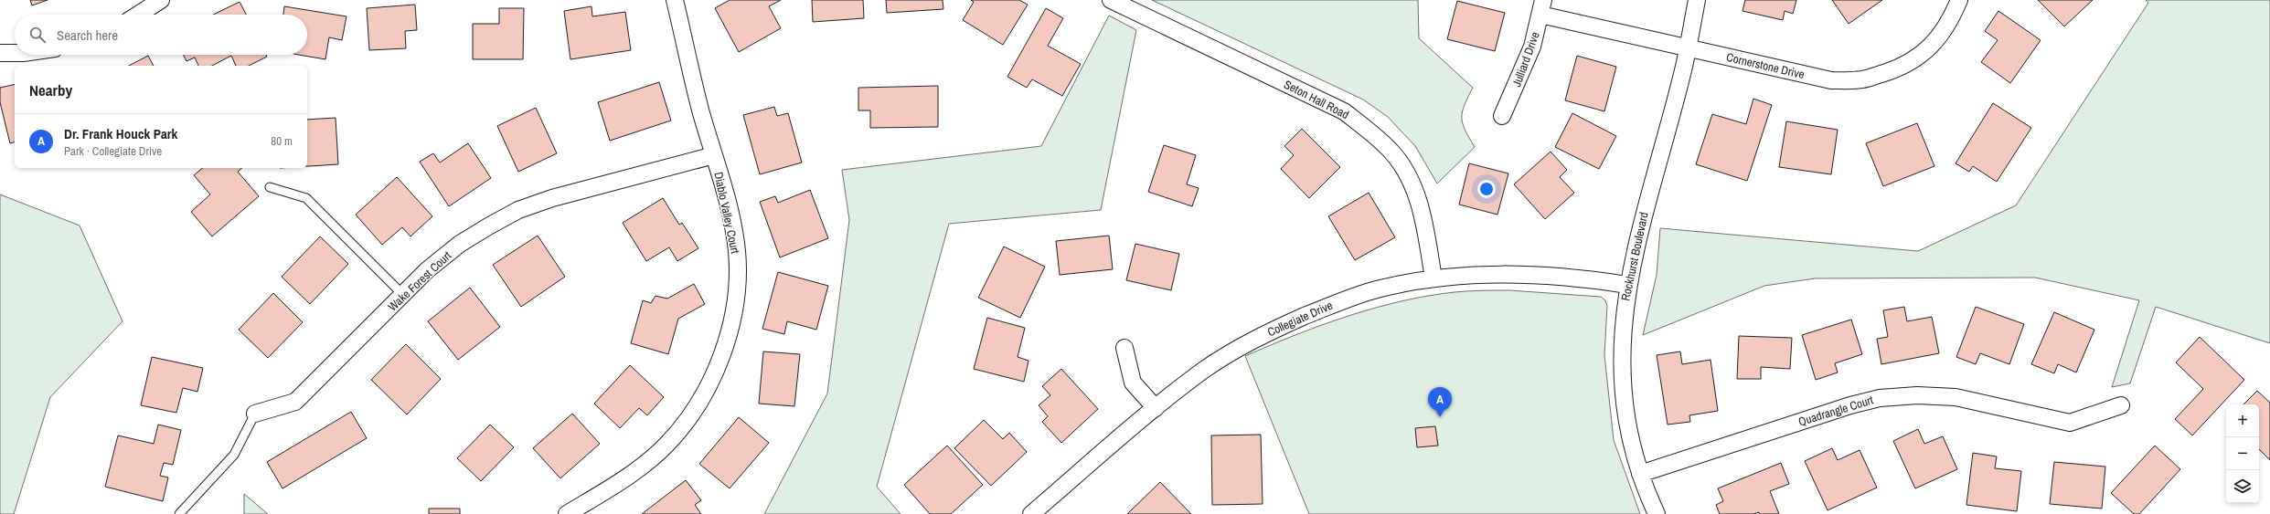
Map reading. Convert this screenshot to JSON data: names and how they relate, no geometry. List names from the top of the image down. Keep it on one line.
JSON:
{"streets":{"street":["Julliard Drive","Cornerstone Drive","Seton Hall Road","Diablo Valley Court","Rockhurst Boulevard","Wake Forest Court","Collegiate Drive","Quadrangle Court"]},"crossings":[["Julliard Drive","Cornerstone Drive"],["Cornerstone Drive","Rockhurst Boulevard"],["Seton Hall Road","Collegiate Drive"],["Diablo Valley Court","Wake Forest Court"],["Rockhurst Boulevard","Collegiate Drive"],["Rockhurst Boulevard","Quadrangle Court"]],"page":{"search":"Search here","heading":"Nearby","list":[{"mark":"A","name":"Dr. Frank Houck Park","note":"Park · Collegiate Drive","value":"80 m"}],"pins":"A","map_buttons":["+","−"]}}
